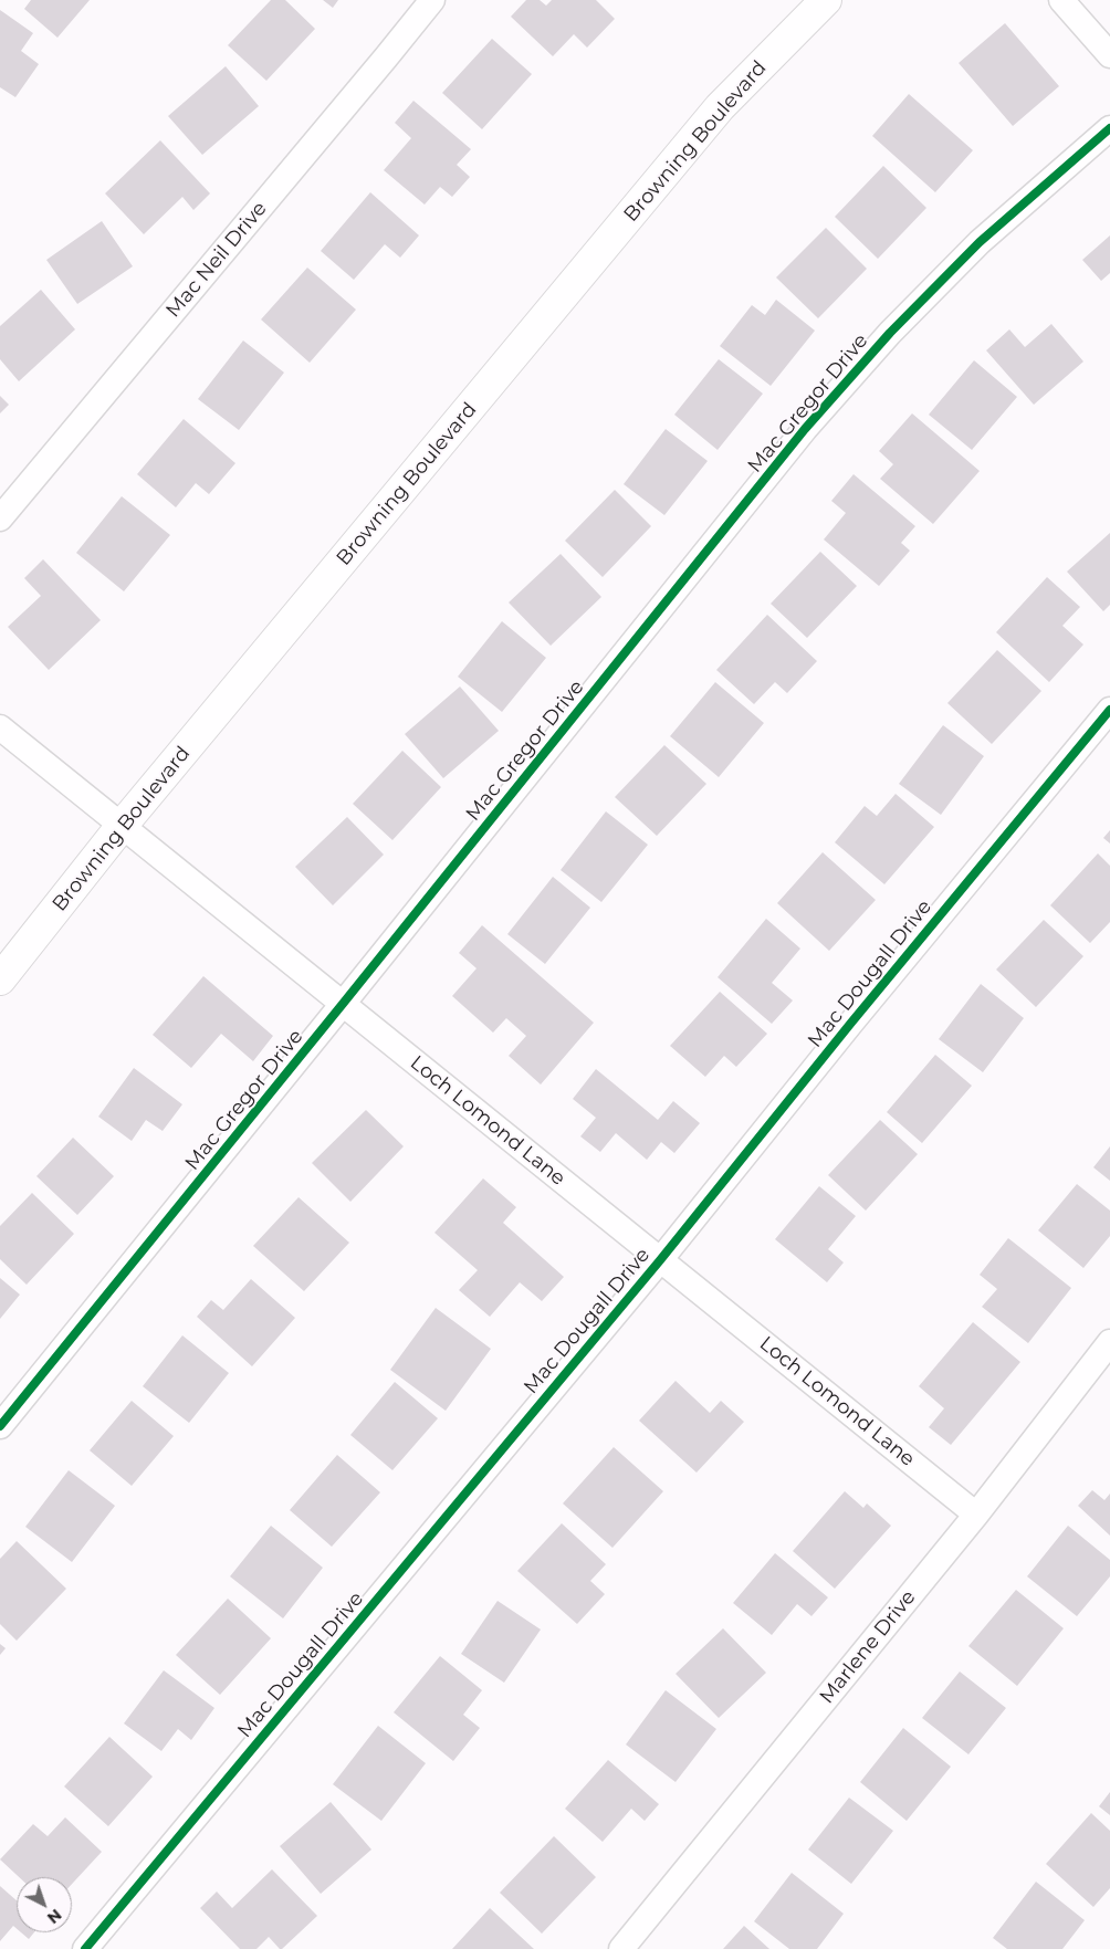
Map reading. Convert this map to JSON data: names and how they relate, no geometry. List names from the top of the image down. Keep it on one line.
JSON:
{"streets":{"street":["Browning Boulevard","Mac Neil Drive","Mac Gregor Drive","Mac Dougall Drive","Loch Lomond Lane","Marlene Drive"]},"crossings":[["Browning Boulevard","Loch Lomond Lane"],["Mac Gregor Drive","Loch Lomond Lane"],["Mac Dougall Drive","Loch Lomond Lane"],["Loch Lomond Lane","Marlene Drive"]],"north":"bottom right"}
